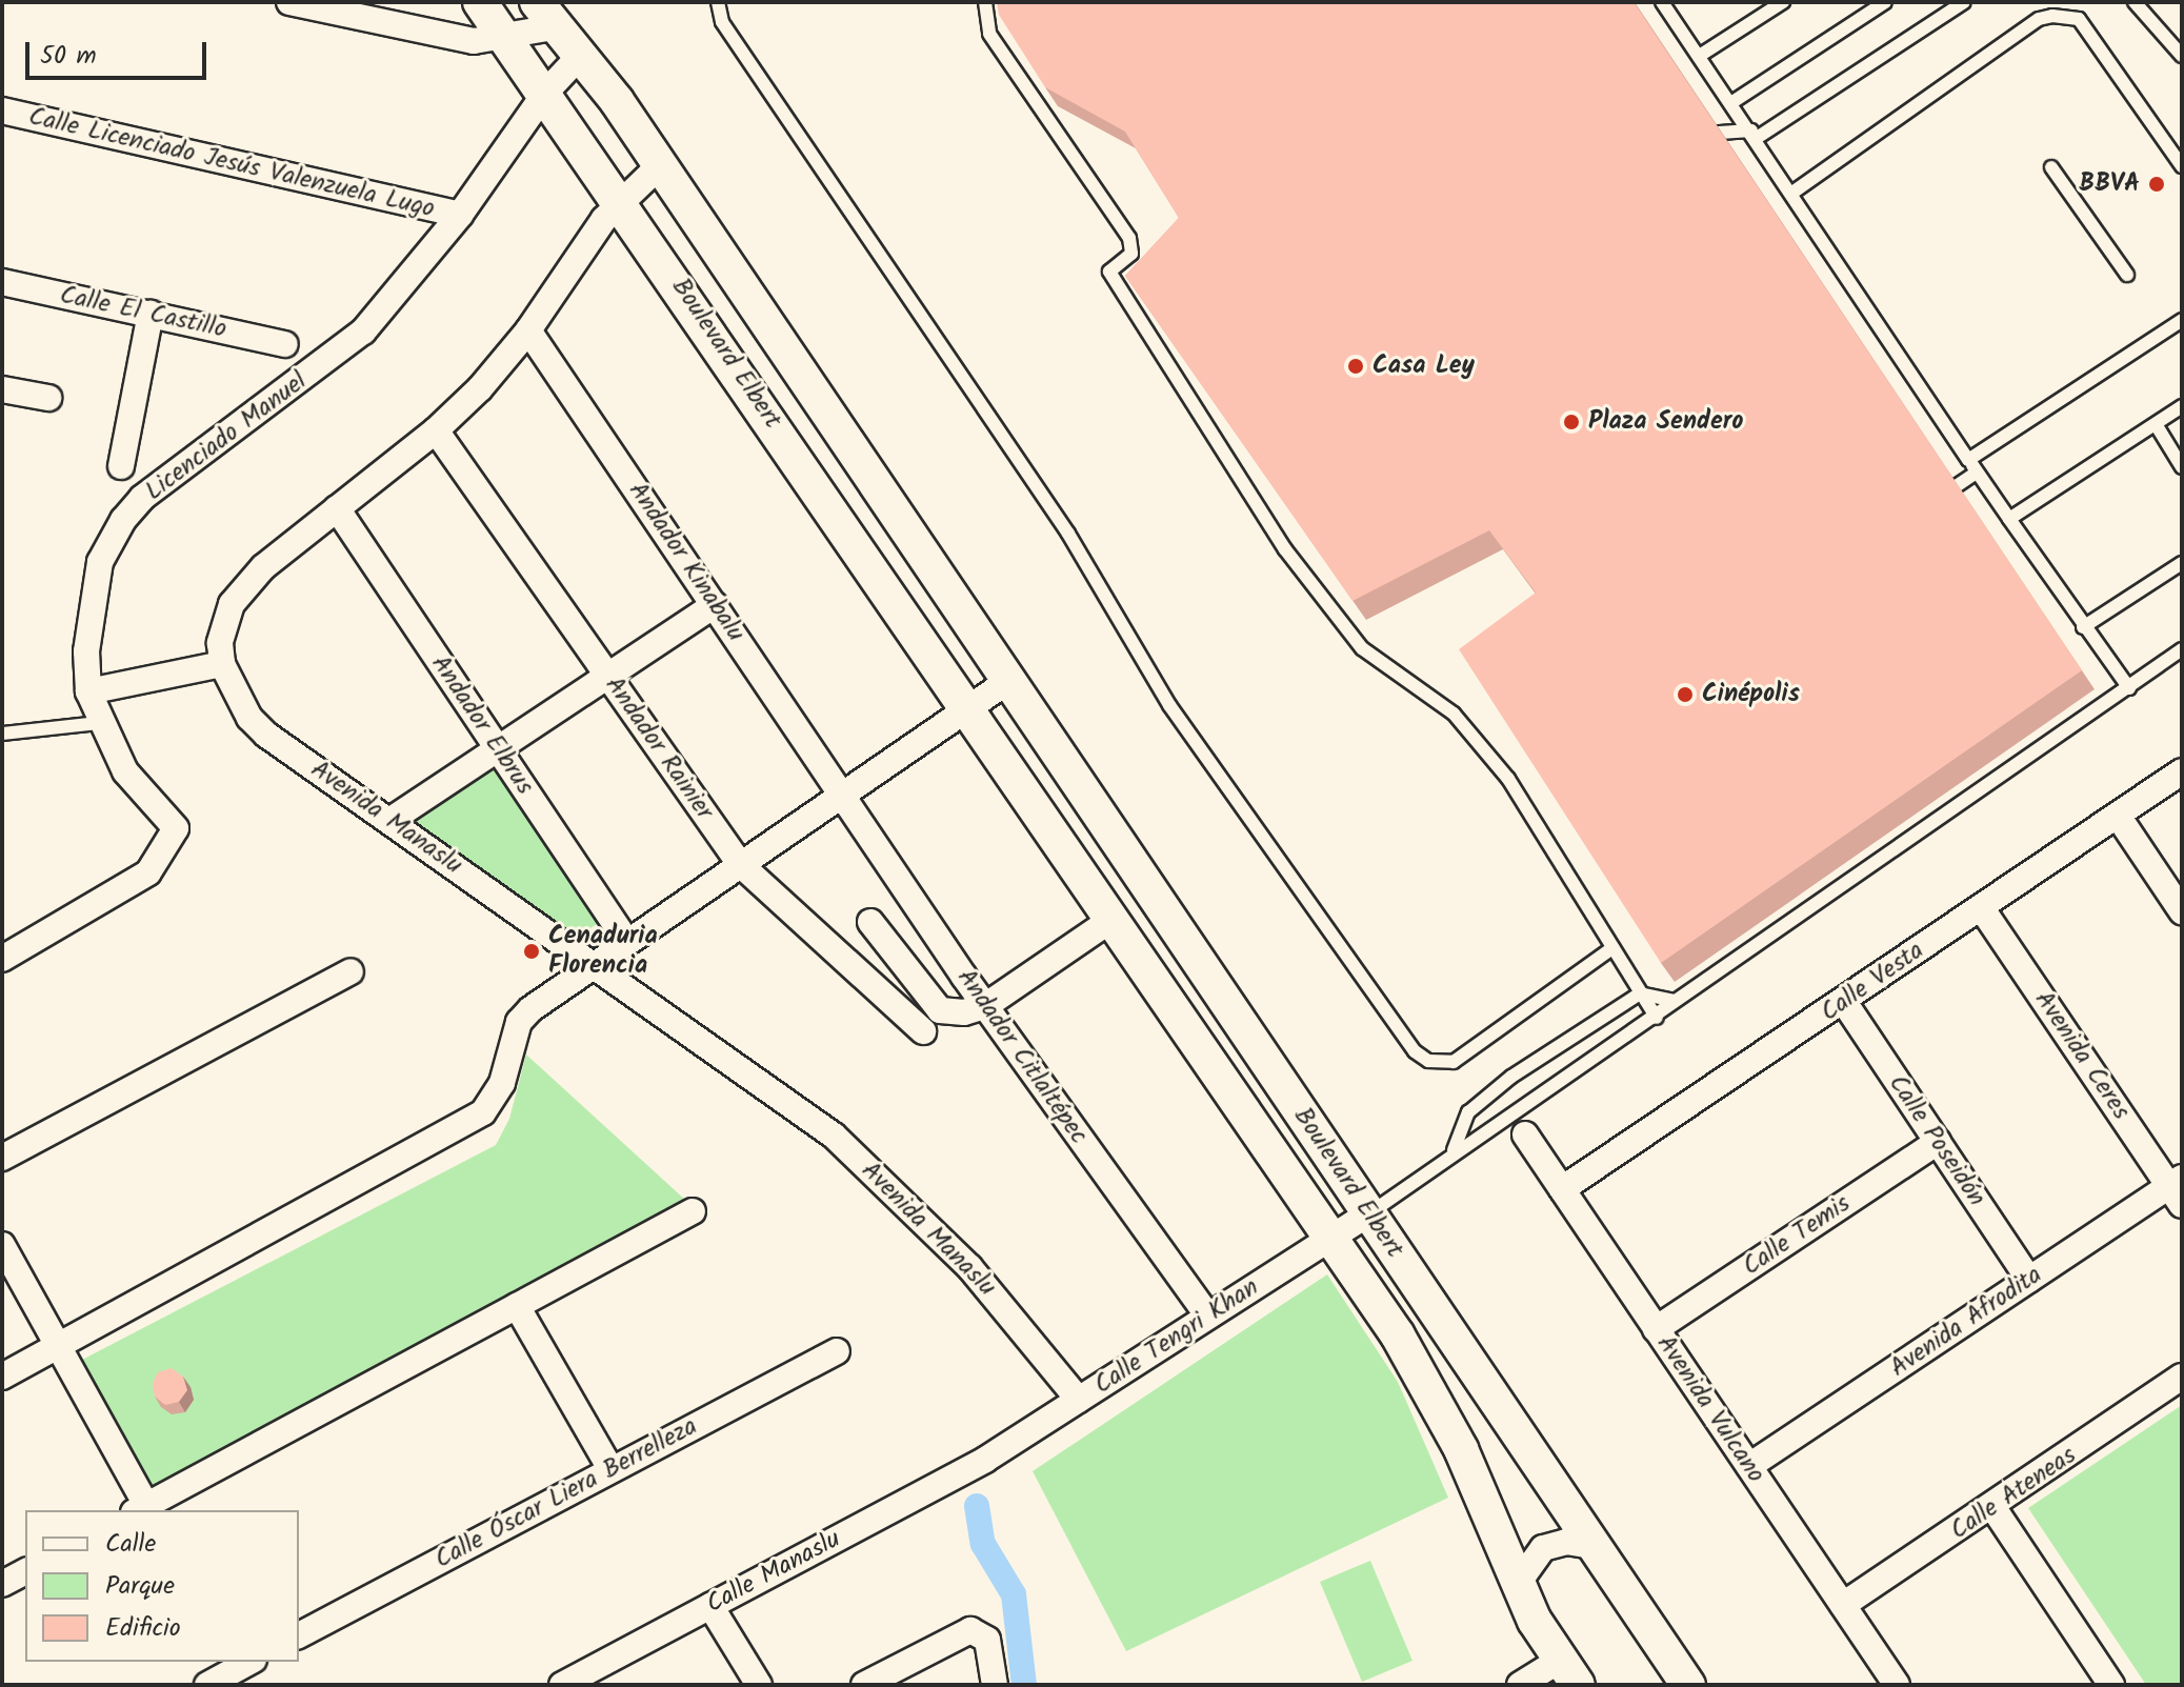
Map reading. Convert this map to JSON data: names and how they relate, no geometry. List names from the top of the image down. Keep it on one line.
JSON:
{"streets":{"street":["Calle Licenciado Jesús Valenzuela Lugo","Calle El Castillo","Boulevard Elbert","Licenciado Manuel","Andador Kinabalu","Andador Elbrus","Andador Rainier","Avenida Manaslu","Calle Vesta","Avenida Ceres","Andador Citlaltépec","Calle Poseidón","Calle Temis","Avenida Afrodita","Calle Tengri Khan","Avenida Vulcano","Calle Óscar Liera Berrelleza","Calle Ateneas","Calle Manaslu"]},"crossings":[["Calle Licenciado Jesús Valenzuela Lugo","Licenciado Manuel"],["Boulevard Elbert","Licenciado Manuel"],["Boulevard Elbert","Calle Tengri Khan"],["Andador Kinabalu","Andador Citlaltépec"],["Avenida Manaslu","Calle Tengri Khan"],["Calle Vesta","Avenida Ceres"],["Calle Vesta","Calle Poseidón"],["Calle Vesta","Avenida Vulcano"],["Avenida Ceres","Avenida Afrodita"],["Andador Citlaltépec","Calle Tengri Khan"],["Calle Poseidón","Calle Temis"],["Calle Poseidón","Avenida Afrodita"],["Calle Temis","Avenida Vulcano"],["Avenida Afrodita","Avenida Vulcano"],["Calle Tengri Khan","Calle Manaslu"],["Avenida Vulcano","Calle Ateneas"]],"places":["BBVA","Casa Ley","Plaza Sendero","Cinépolis","Cenaduria Florencia"],"legend":["Calle","Parque","Edificio"],"scale_bar":"50 m"}
